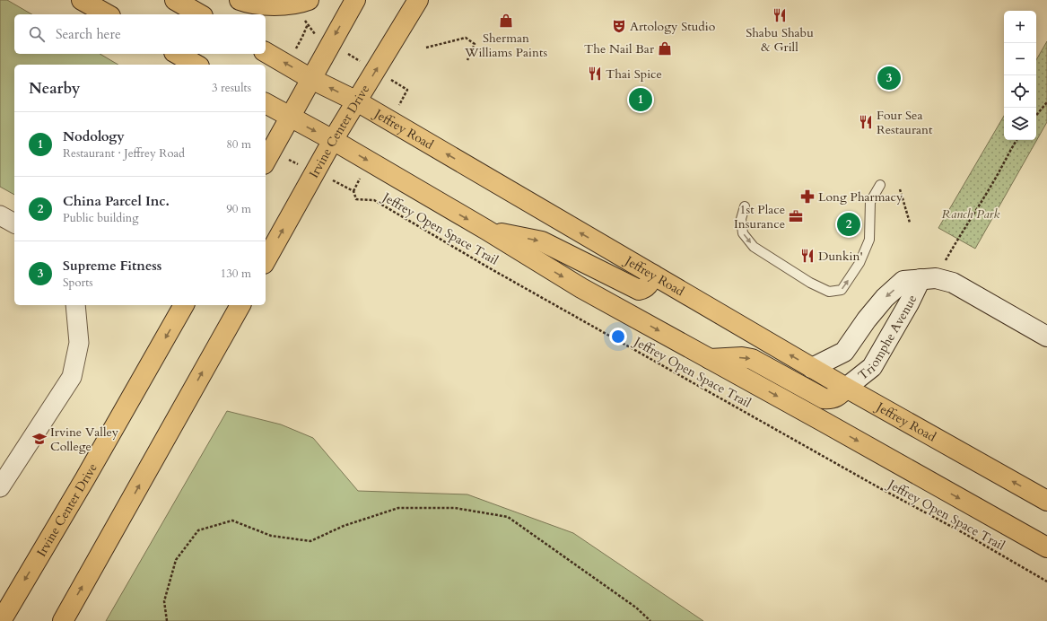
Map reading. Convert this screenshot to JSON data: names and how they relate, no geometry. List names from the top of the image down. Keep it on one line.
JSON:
{"streets":{"main road":["Jeffrey Road","Irvine Center Drive"],"street":["Triomphe Avenue"],"path":["Jeffrey Open Space Trail"]},"crossings":[["Jeffrey Road","Irvine Center Drive"],["Jeffrey Road","Triomphe Avenue"],["Irvine Center Drive","Jeffrey Open Space Trail"]],"parks":["Ranch Park"],"places":{"restaurant":["Shabu Shabu & Grill","Thai Spice","Four Sea Restaurant","Dunkin'"],"shop":["Sherman Williams Paints","The Nail Bar"],"theatre":["Artology Studio"],"pharmacy":["Long Pharmacy"],"office":["1st Place Insurance"],"school or university":["Irvine Valley College"]},"page":{"map_buttons":["+","−"],"search":"Search here","pins":["3","1","2"],"heading":["Nearby","3 results"],"list":[{"mark":"1","name":"Nodology","note":"Restaurant · Jeffrey Road","value":"80 m"},{"mark":"2","name":"China Parcel Inc.","note":"Public building","value":"90 m"},{"mark":"3","name":"Supreme Fitness","note":"Sports","value":"130 m"}]}}
